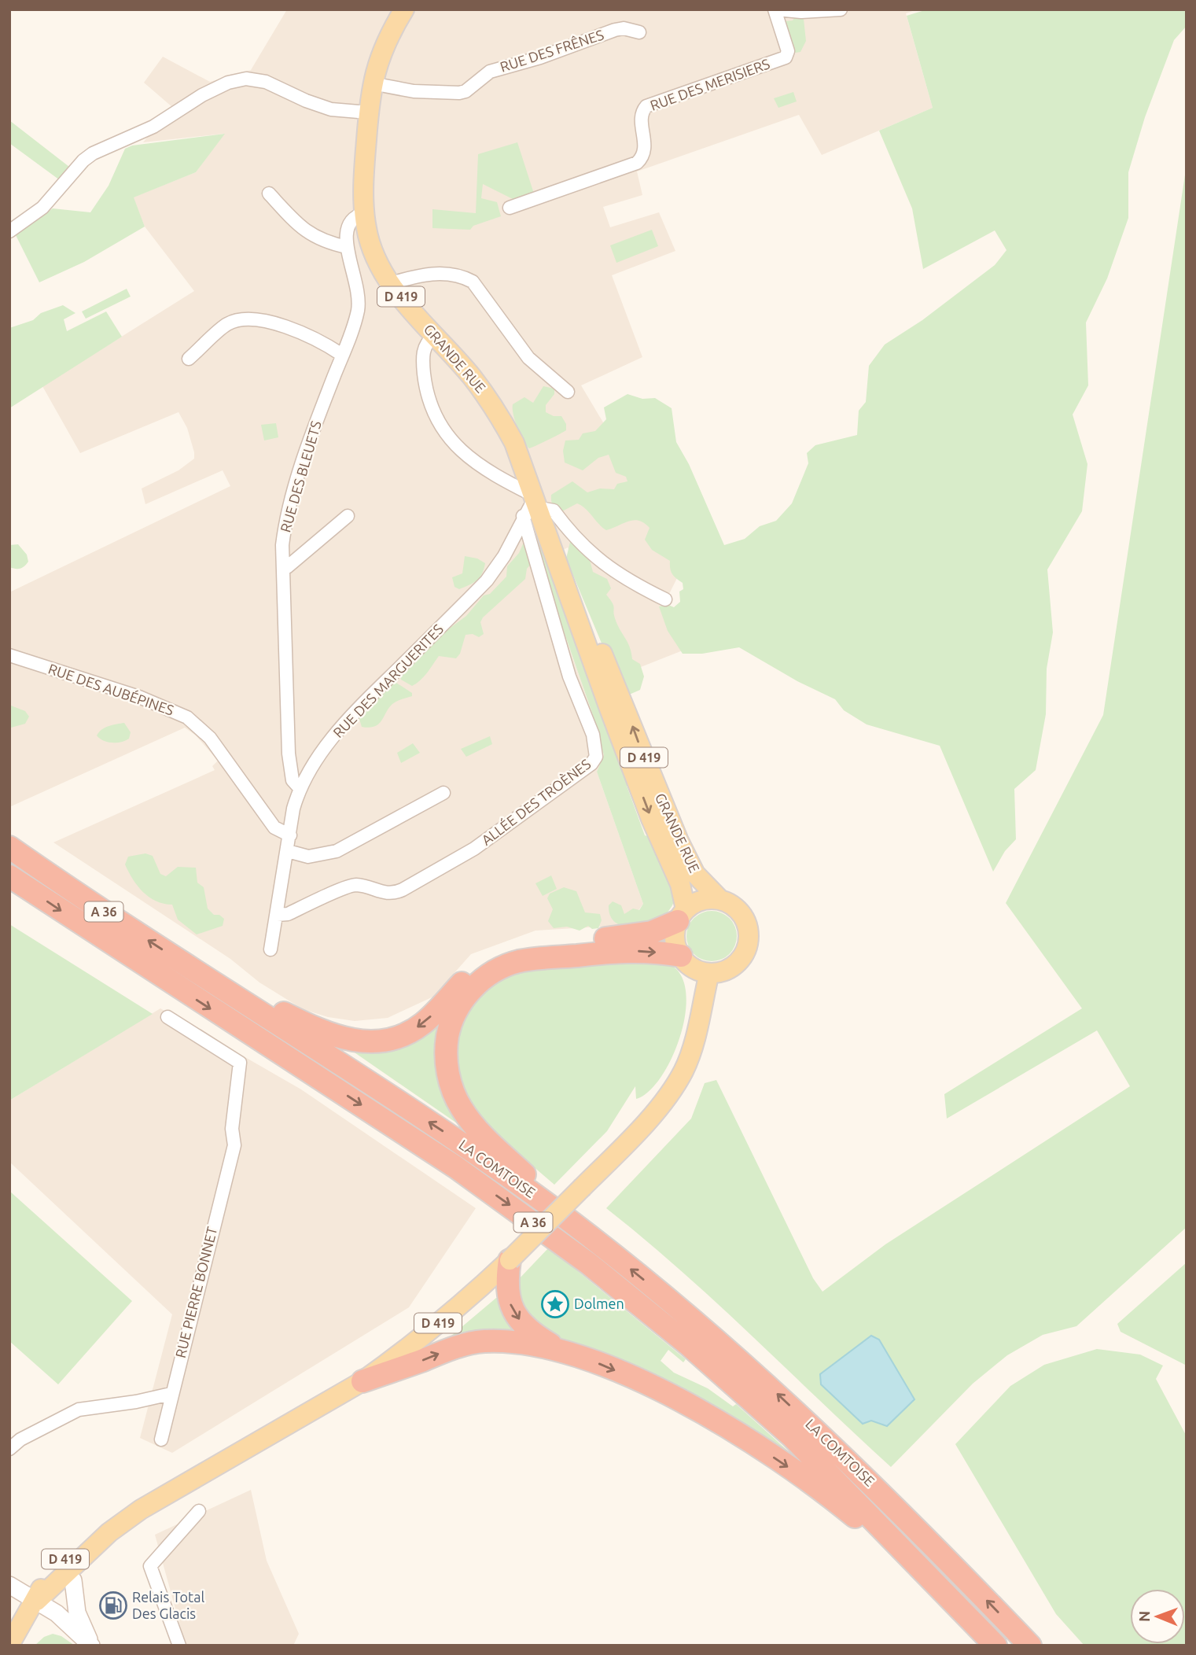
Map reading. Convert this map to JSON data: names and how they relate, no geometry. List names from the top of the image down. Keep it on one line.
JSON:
{"streets":{"highway":["A 36","LA COMTOISE"],"main road":["D 419","GRANDE RUE"],"street":["RUE DES FRÊNES","RUE DES MERISIERS","RUE DES BLEUETS","RUE DES MARGUERITES","RUE DES AUBÉPINES","ALLÉE DES TROÈNES","RUE PIERRE BONNET"]},"crossings":[["RUE DES FRÊNES","GRANDE RUE"],["D 419","GRANDE RUE"],["GRANDE RUE","RUE DES BLEUETS"],["GRANDE RUE","RUE DES MARGUERITES"],["GRANDE RUE","ALLÉE DES TROÈNES"],["RUE DES BLEUETS","RUE DES MARGUERITES"],["RUE DES MARGUERITES","RUE DES AUBÉPINES"],["RUE DES MARGUERITES","ALLÉE DES TROÈNES"]],"places":{"place":["Dolmen"],"fuel station":["Relais Total Des Glacis"]},"north":"left"}
